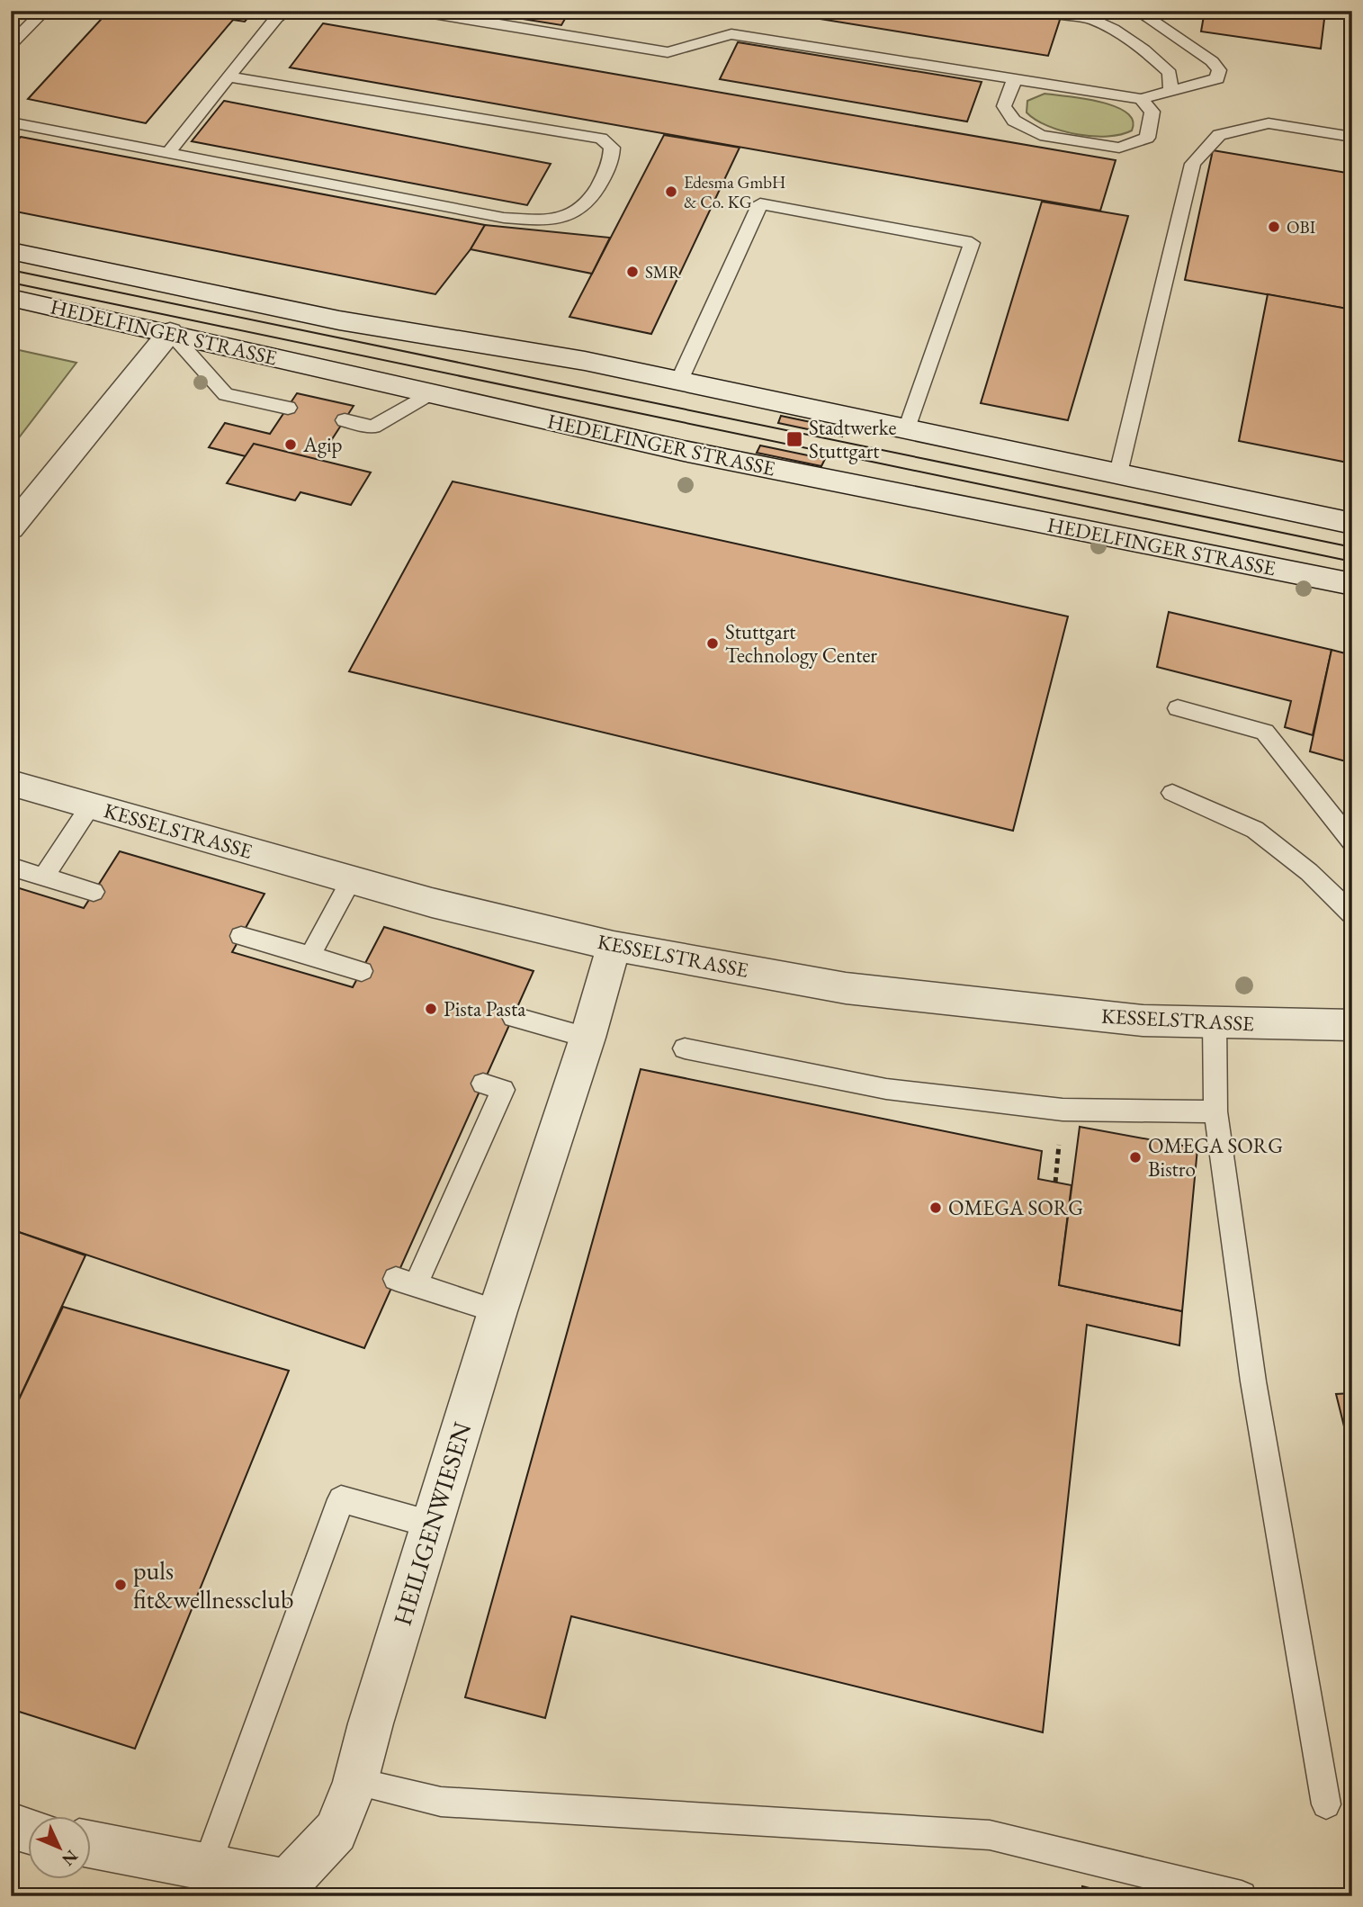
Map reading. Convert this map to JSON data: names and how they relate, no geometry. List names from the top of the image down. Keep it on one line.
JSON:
{"streets":{"street":["HEDELFINGER STRASSE","KESSELSTRASSE","HEILIGENWIESEN"]},"crossings":[["KESSELSTRASSE","HEILIGENWIESEN"]],"places":{"other":["Edesma GmbH & Co. KG","OBI","SMR","Agip","Stuttgart Technology Center","Pista Pasta","OMEGA SORG Bistro","OMEGA SORG","puls fit&wellnessclub"],"transit":["Stadtwerke Stuttgart"]},"north":"bottom right"}
